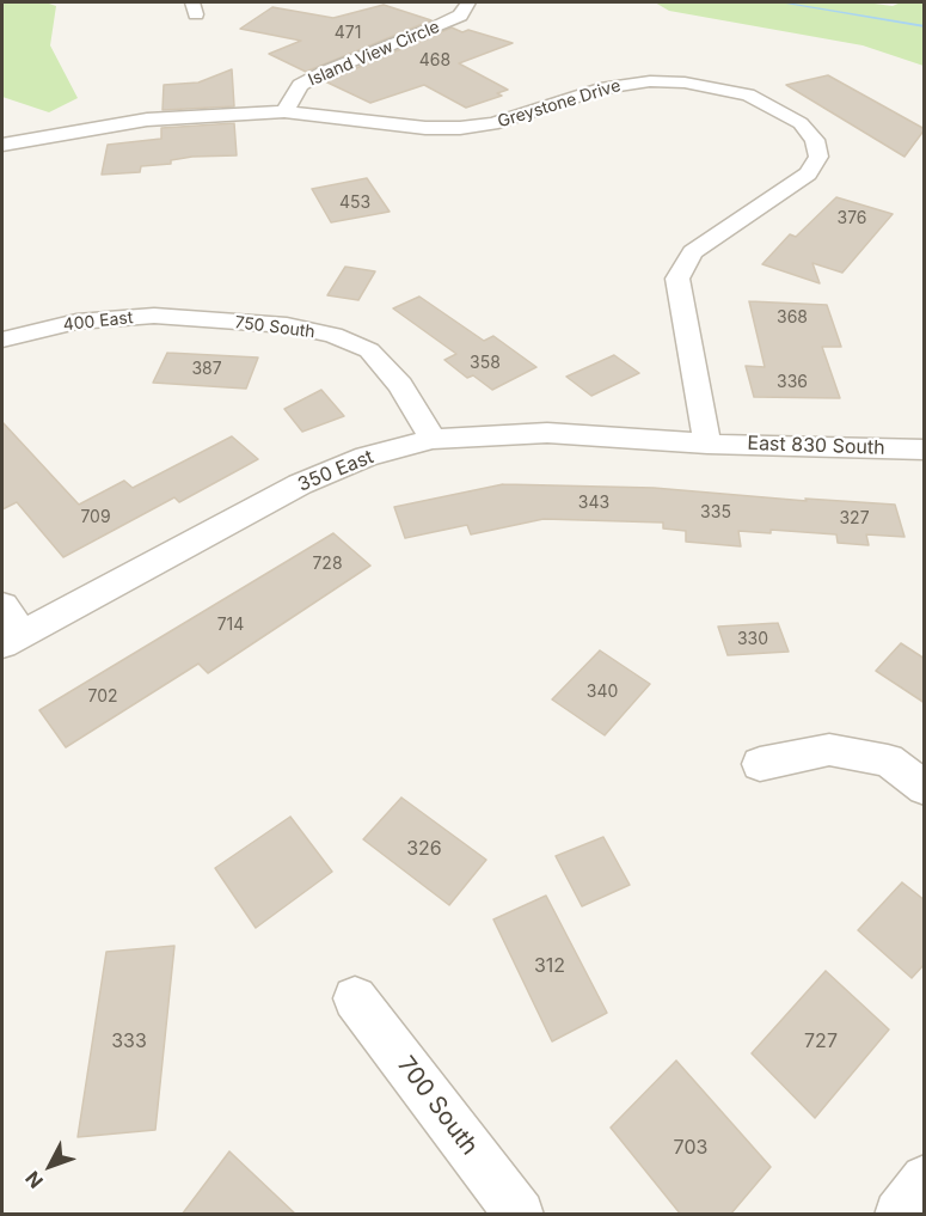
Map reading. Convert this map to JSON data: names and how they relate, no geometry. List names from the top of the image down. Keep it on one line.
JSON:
{"streets":{"street":["Island View Circle","Greystone Drive","400 East","750 South","East 830 South","350 East","700 South"]},"crossings":[["Island View Circle","Greystone Drive"],["Greystone Drive","East 830 South"],["Greystone Drive","350 East"],["400 East","750 South"],["750 South","350 East"],["East 830 South","350 East"]],"house_numbers":["471","468","453","376","368","358","387","336","343","335","709","327","728","714","330","340","702","326","312","333","727","703"],"north":"bottom left"}
